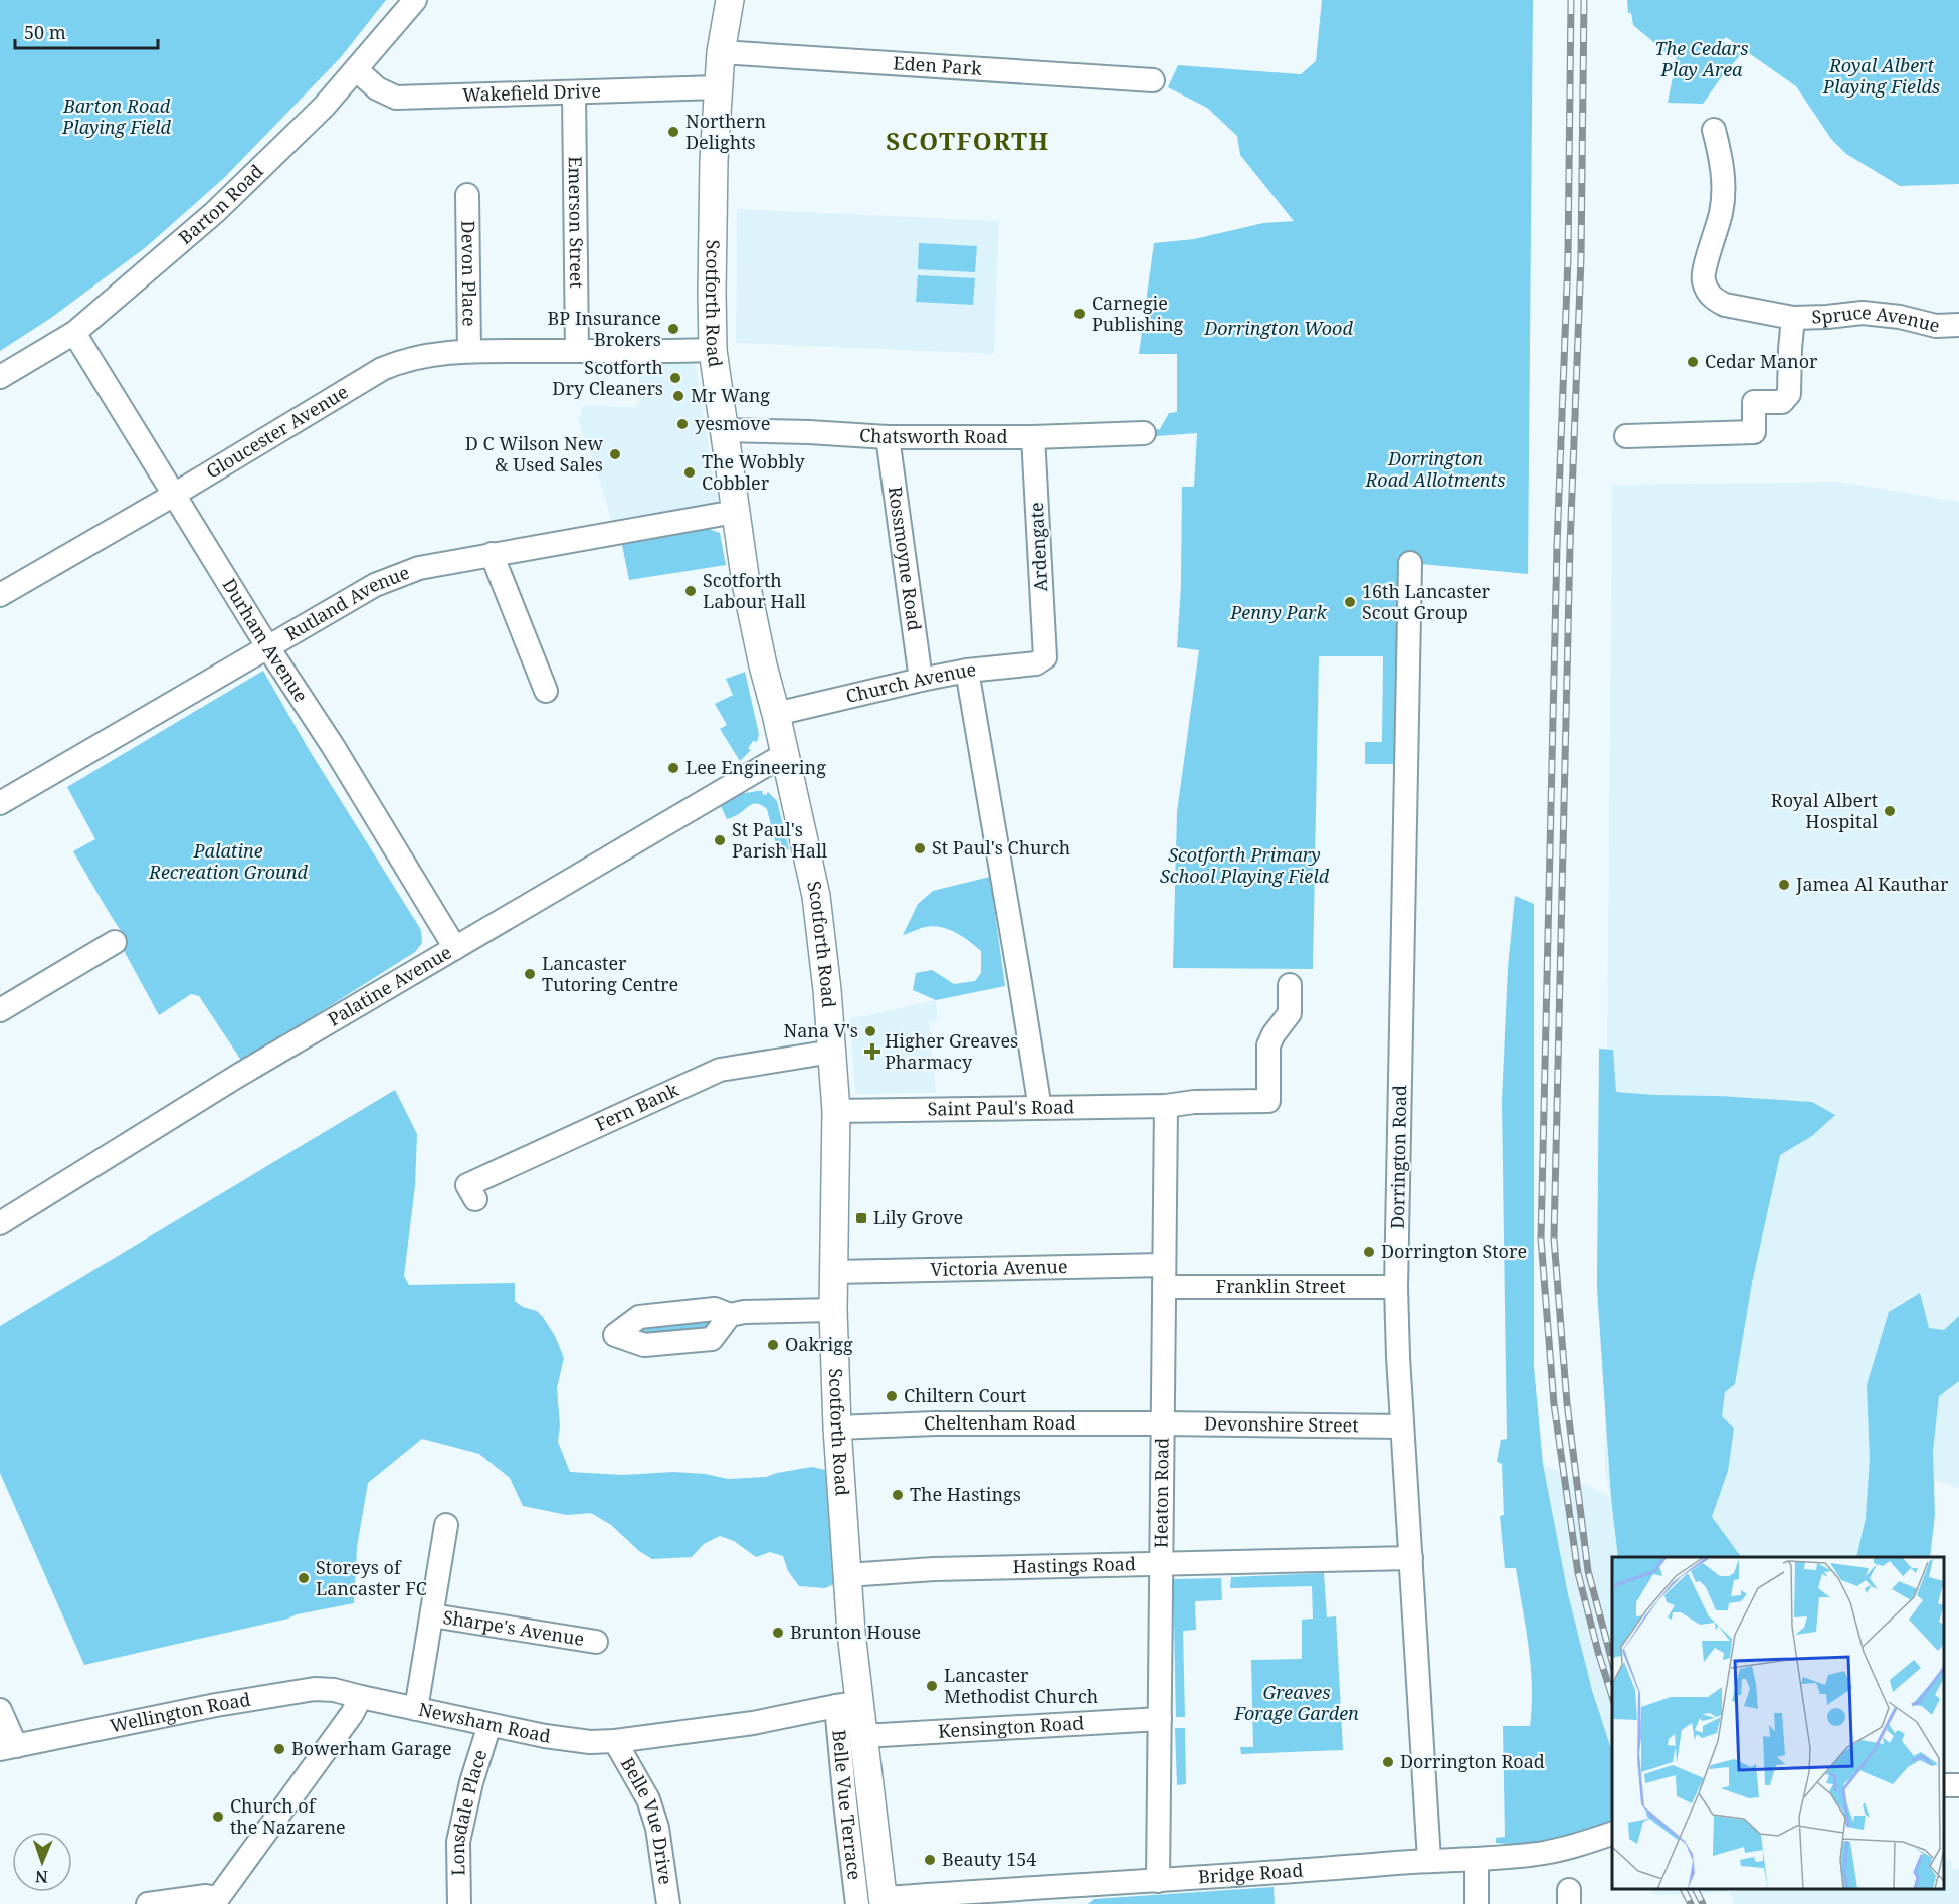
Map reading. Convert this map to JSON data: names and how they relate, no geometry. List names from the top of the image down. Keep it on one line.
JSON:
{"streets":{"main road":["Scotforth Road"],"street":["Eden Park","Wakefield Drive","Barton Road","Emerson Street","Devon Place","Spruce Avenue","Gloucester Avenue","Chatsworth Road","Ardengate","Rossmoyne Road","Rutland Avenue","Durham Avenue","Church Avenue","Palatine Avenue","Fern Bank","Saint Paul's Road","Dorrington Road","Victoria Avenue","Franklin Street","Cheltenham Road","Devonshire Street","Heaton Road","Hastings Road","Sharpe's Avenue","Wellington Road","Newsham Road","Kensington Road","Belle Vue Terrace","Lonsdale Place","Belle Vue Drive","Bridge Road"]},"crossings":[["Eden Park","Scotforth Road"],["Wakefield Drive","Barton Road"],["Wakefield Drive","Emerson Street"],["Wakefield Drive","Scotforth Road"],["Barton Road","Durham Avenue"],["Emerson Street","Gloucester Avenue"],["Devon Place","Gloucester Avenue"],["Scotforth Road","Gloucester Avenue"],["Scotforth Road","Chatsworth Road"],["Scotforth Road","Rutland Avenue"],["Scotforth Road","Church Avenue"],["Scotforth Road","Palatine Avenue"],["Scotforth Road","Fern Bank"],["Scotforth Road","Saint Paul's Road"],["Scotforth Road","Victoria Avenue"],["Scotforth Road","Cheltenham Road"],["Scotforth Road","Hastings Road"],["Scotforth Road","Newsham Road"],["Scotforth Road","Kensington Road"],["Scotforth Road","Belle Vue Terrace"],["Scotforth Road","Bridge Road"],["Gloucester Avenue","Durham Avenue"],["Chatsworth Road","Ardengate"],["Chatsworth Road","Rossmoyne Road"],["Ardengate","Church Avenue"],["Rossmoyne Road","Church Avenue"],["Rutland Avenue","Durham Avenue"],["Durham Avenue","Palatine Avenue"],["Saint Paul's Road","Heaton Road"],["Dorrington Road","Franklin Street"],["Dorrington Road","Devonshire Street"],["Dorrington Road","Hastings Road"],["Dorrington Road","Bridge Road"],["Victoria Avenue","Heaton Road"],["Franklin Street","Heaton Road"],["Cheltenham Road","Devonshire Street"],["Cheltenham Road","Heaton Road"],["Devonshire Street","Heaton Road"],["Heaton Road","Hastings Road"],["Heaton Road","Kensington Road"],["Heaton Road","Bridge Road"],["Sharpe's Avenue","Newsham Road"],["Wellington Road","Newsham Road"],["Newsham Road","Belle Vue Terrace"],["Newsham Road","Lonsdale Place"],["Newsham Road","Belle Vue Drive"],["Belle Vue Terrace","Bridge Road"]],"districts":["SCOTFORTH"],"parks":["The Cedars Play Area","Royal Albert Playing Fields","Barton Road Playing Field","Dorrington Wood","Dorrington Road Allotments","Penny Park","Palatine Recreation Ground","Scotforth Primary School Playing Field","Greaves Forage Garden"],"places":{"other":["Northern Delights","Carnegie Publishing","BP Insurance Brokers","Cedar Manor","Scotforth Dry Cleaners","Mr Wang","yesmove","D C Wilson New & Used Sales","The Wobbly Cobbler","Scotforth Labour Hall","16th Lancaster Scout Group","Lee Engineering","Royal Albert Hospital","St Paul's Parish Hall","St Paul's Church","Jamea Al Kauthar","Lancaster Tutoring Centre","Nana V's","Dorrington Store","Oakrigg","Chiltern Court","The Hastings","Storeys of Lancaster FC","Brunton House","Lancaster Methodist Church","Bowerham Garage","Dorrington Road","Church of the Nazarene","Beauty 154"],"health":["Higher Greaves Pharmacy"],"transit":["Lily Grove"]},"scale_bar":"50 m","north":"bottom"}
